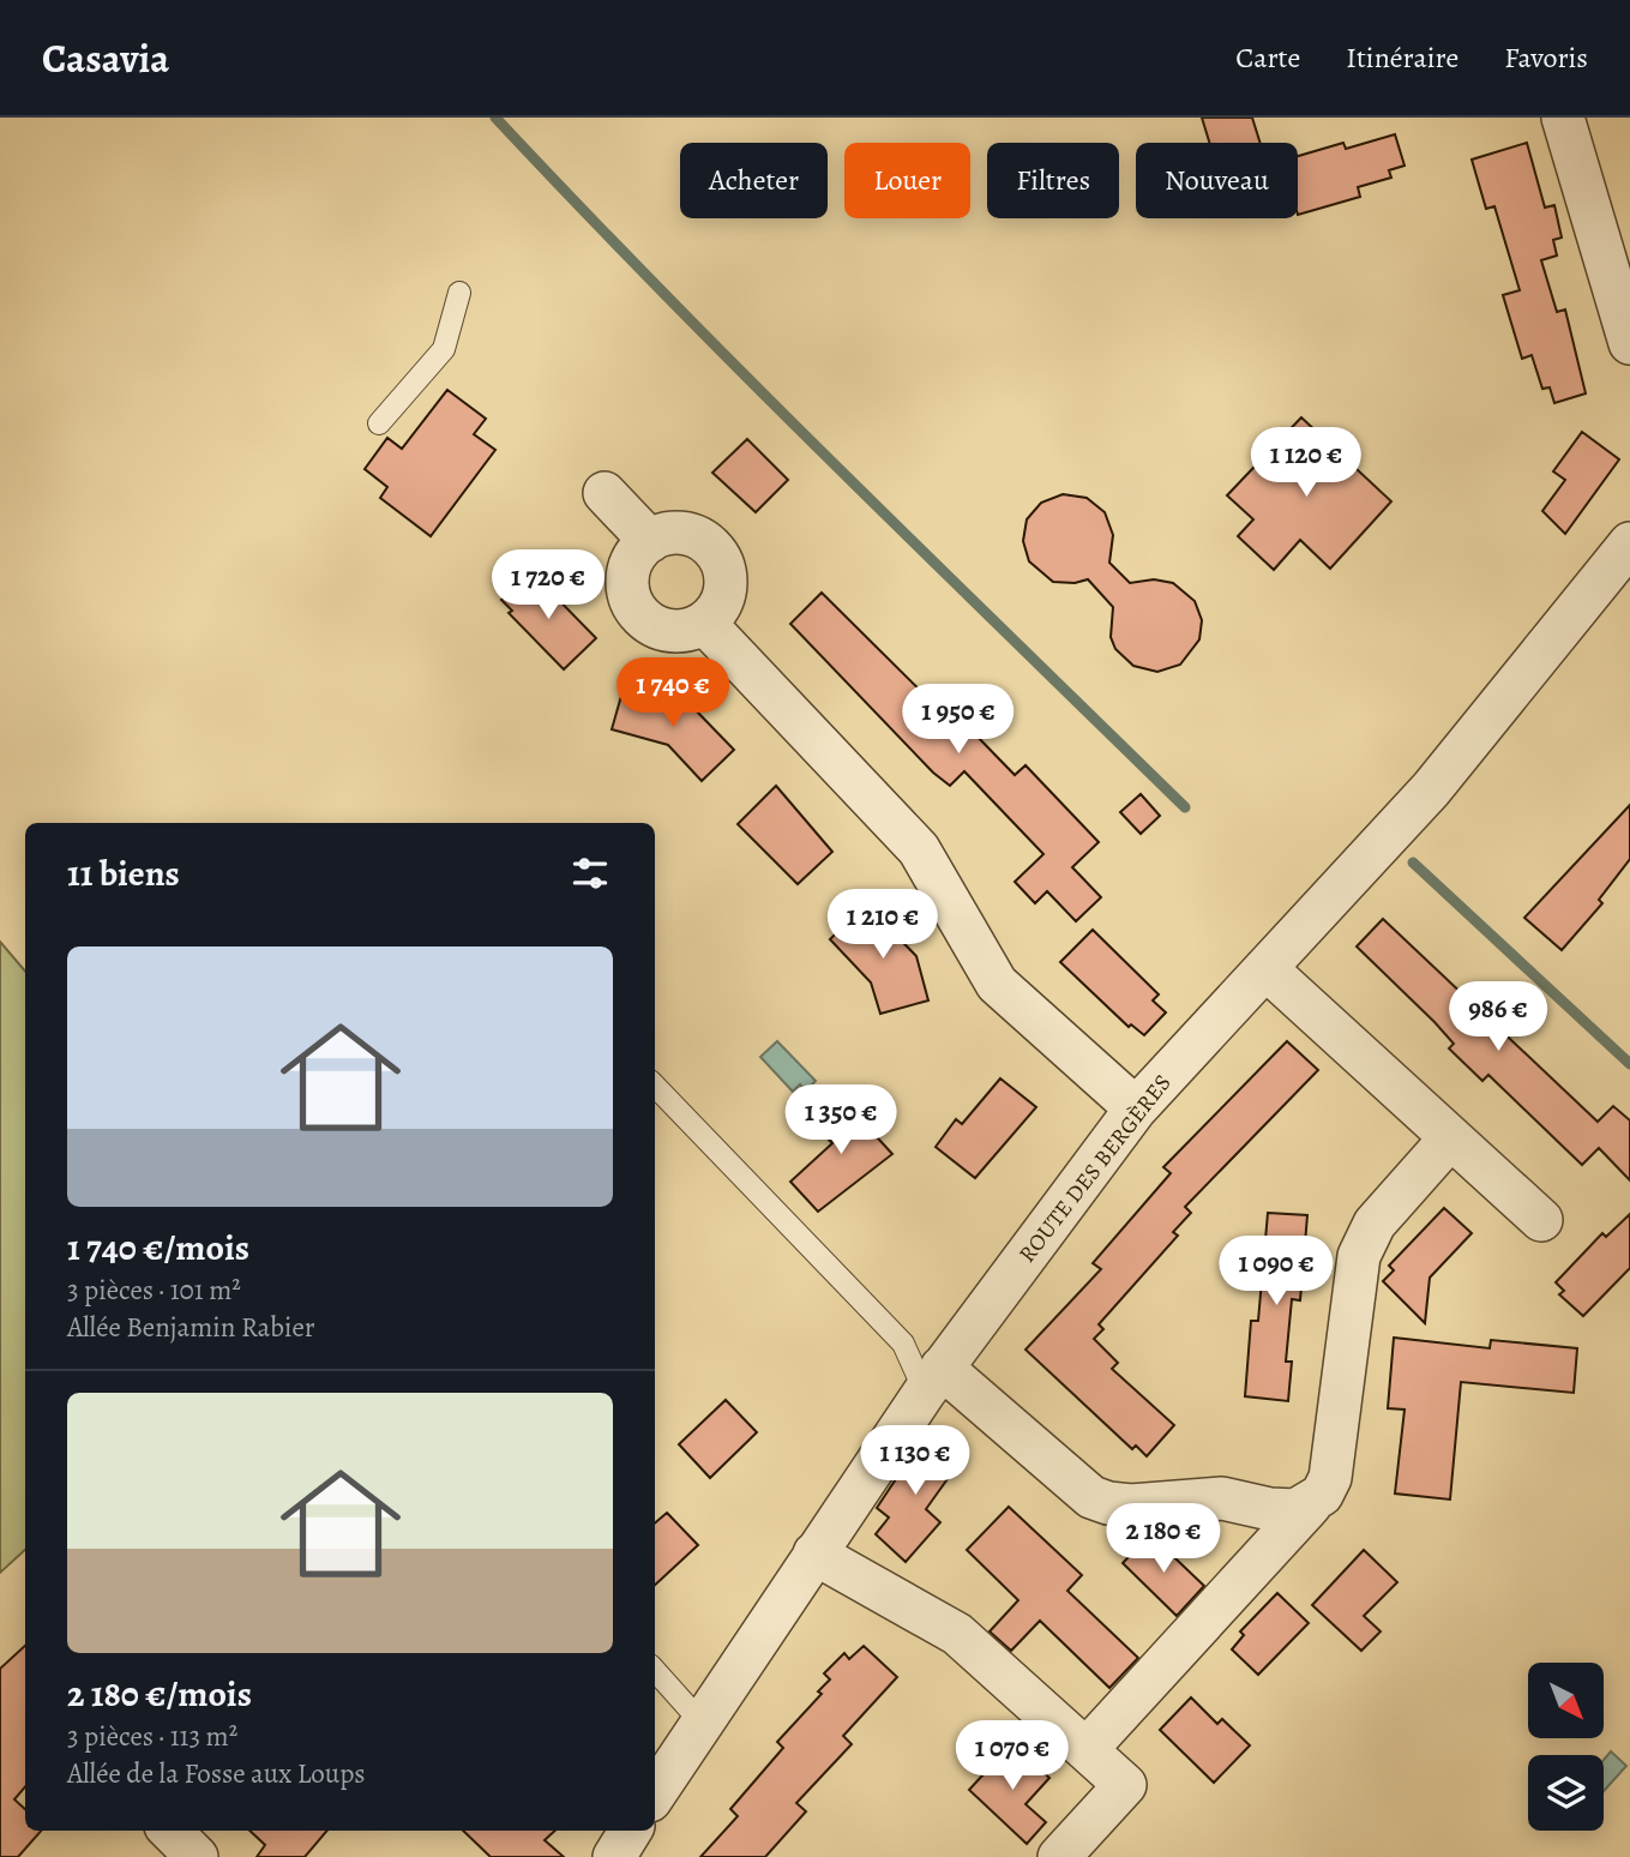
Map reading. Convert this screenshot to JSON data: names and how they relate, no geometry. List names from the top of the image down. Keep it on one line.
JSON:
{"streets":{"street":["ROUTE DES BERGÈRES"]},"north":"bottom right","page":{"header":"Casavia","nav":["Carte","Itinéraire","Favoris"],"chip":["Acheter","Louer","Filtres","Nouveau"],"price":["1 120 €","1 720 €","1 740 €","1 950 €","1 210 €","986 €","1 350 €","1 090 €","1 130 €","2 180 €","1 070 €"],"heading":"11 biens","list":[{"name":"1 740 €/mois","note":"3 pièces · 101 m² · Allée Benjamin Rabier"},{"name":"2 180 €/mois","note":"3 pièces · 113 m² · Allée de la Fosse aux Loups"}]}}
